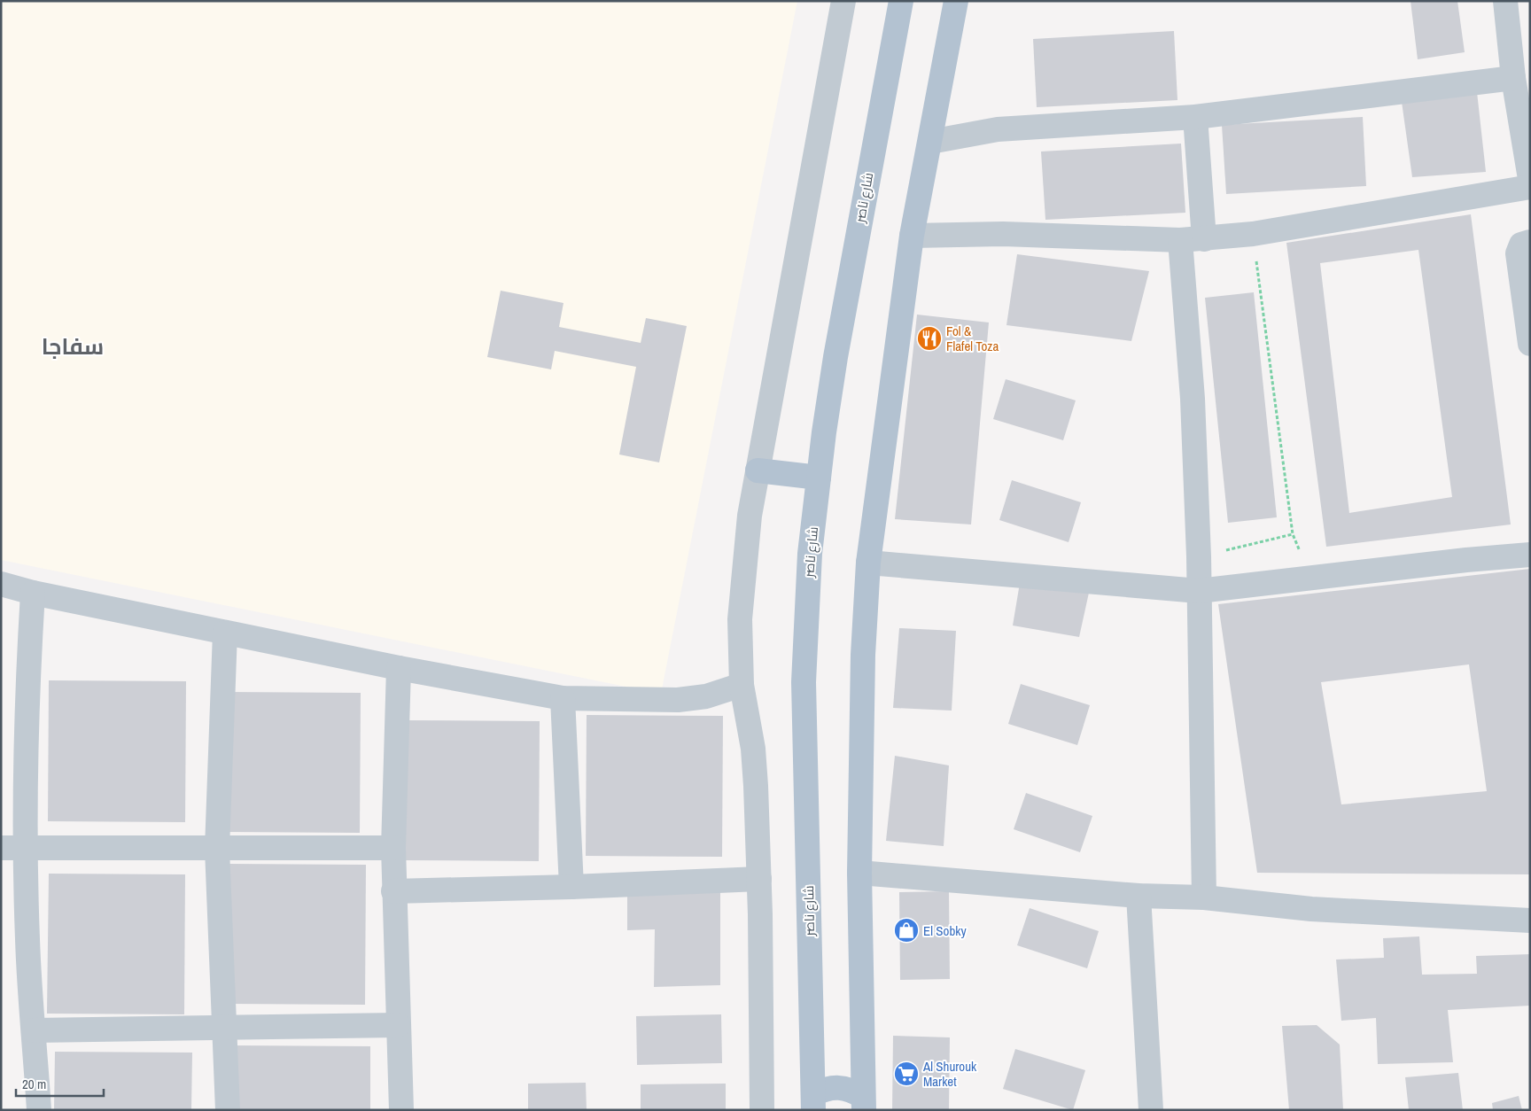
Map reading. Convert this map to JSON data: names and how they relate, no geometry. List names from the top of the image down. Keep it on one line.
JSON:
{"streets":{"main road":["شارع ناصر"]},"districts":["سفاجا"],"places":{"restaurant":["Fol & Flafel Toza"],"shop":["El Sobky"],"supermarket":["Al Shurouk Market"]},"scale_bar":"20 m"}
